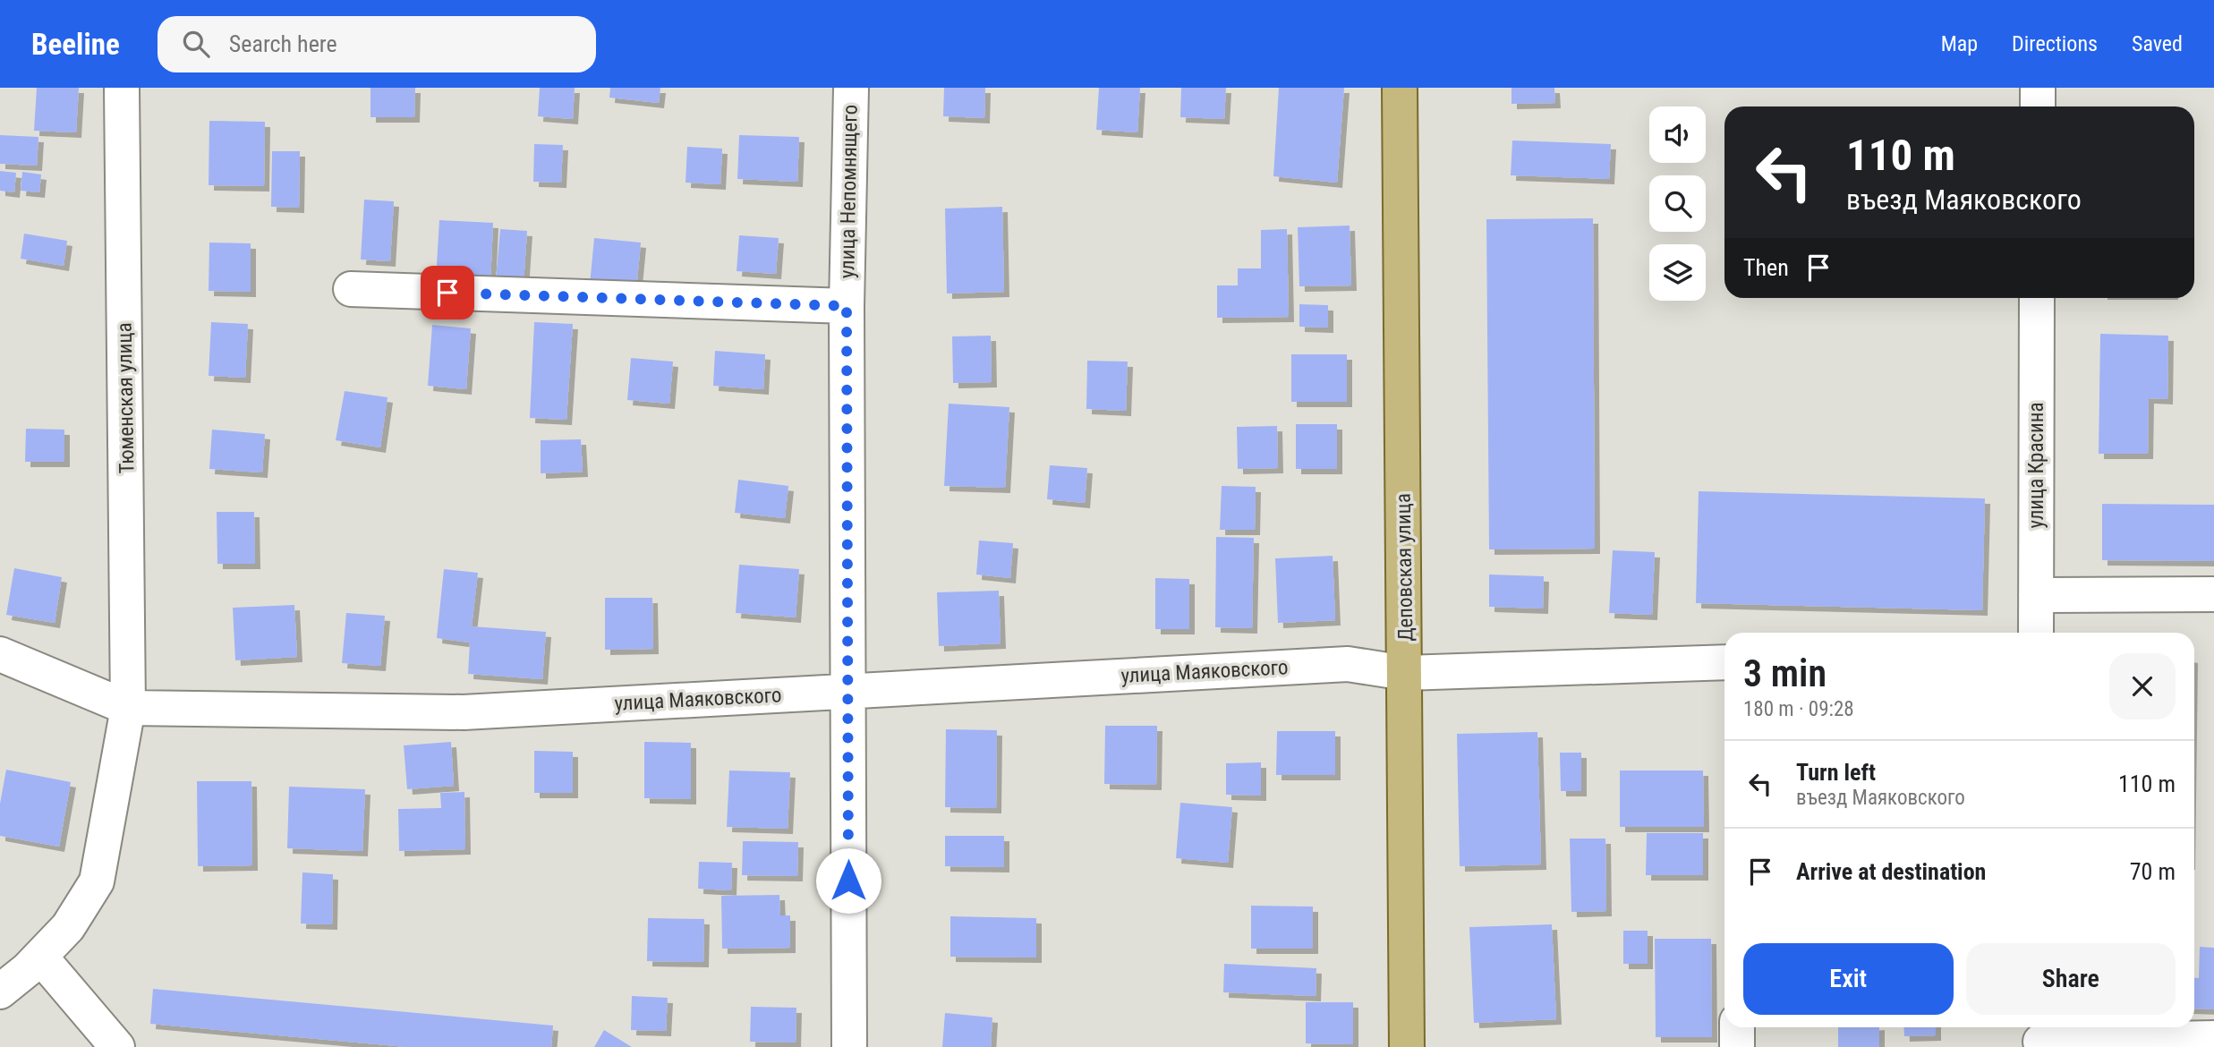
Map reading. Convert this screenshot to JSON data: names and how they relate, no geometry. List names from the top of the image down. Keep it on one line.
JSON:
{"streets":{"main road":["Деповская улица"],"street":["улица Непомнящего","Тюменская улица","улица Красина","улица Маяковского"]},"crossings":[["улица Непомнящего","улица Маяковского"],["Тюменская улица","улица Маяковского"],["Деповская улица","улица Маяковского"]],"page":{"header":"Beeline","search":"Search here","nav":["Map","Directions","Saved"],"turn":["110 m","въезд Маяковского"],"then":"Then","heading":["3 min","180 m · 09:28"],"list":[{"name":"Turn left","note":"въезд Маяковского","value":"110 m"},{"name":"Arrive at destination","value":"70 m"}],"buttons":["Exit","Share"]}}
